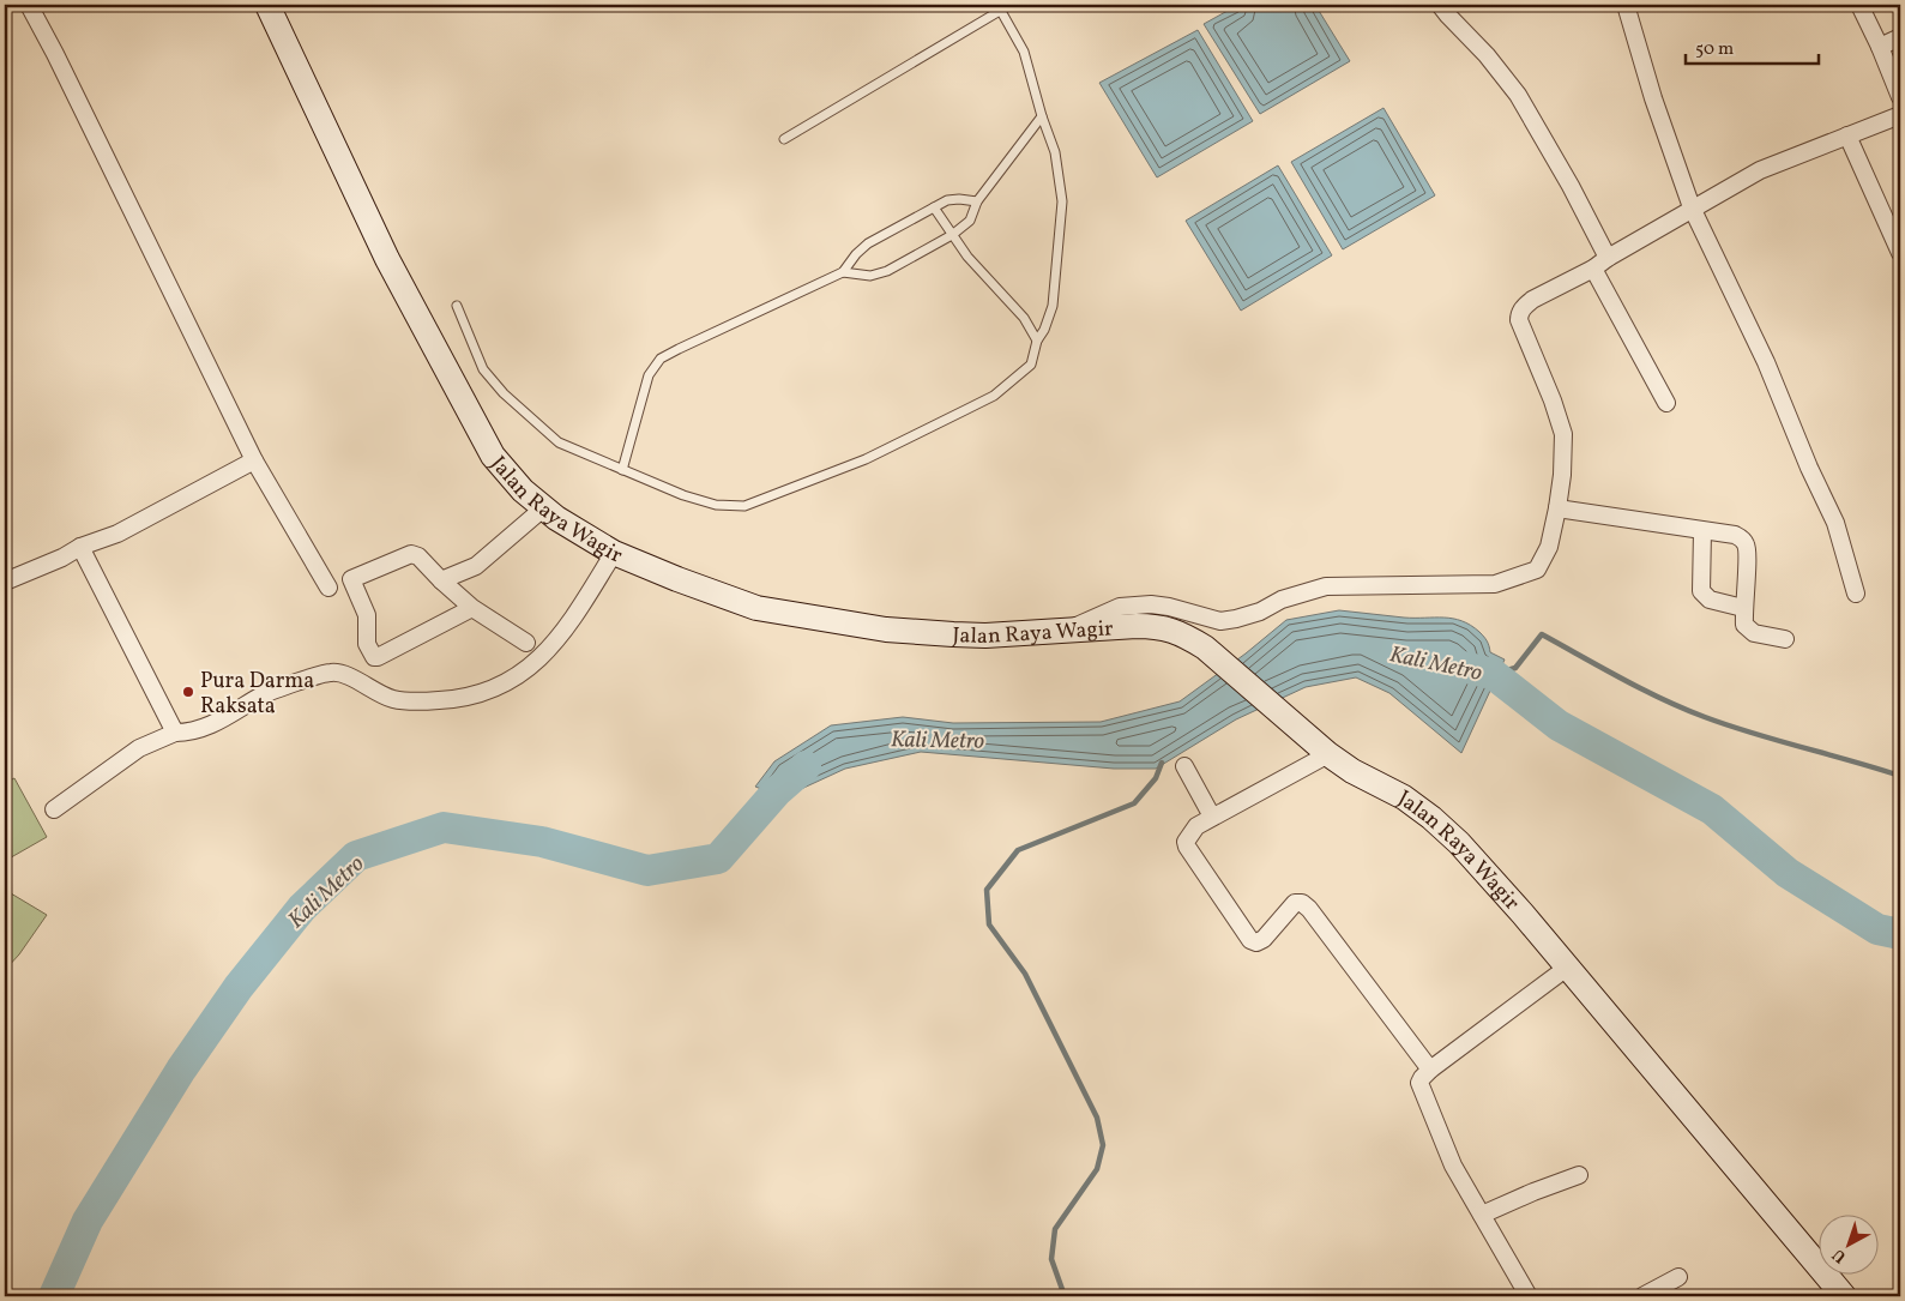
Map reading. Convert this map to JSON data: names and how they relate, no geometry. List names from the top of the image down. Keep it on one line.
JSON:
{"streets":{"main road":["Jalan Raya Wagir"]},"water":["Kali Metro"],"places":["Pura Darma Raksata"],"scale_bar":"50 m","north":"bottom left"}
